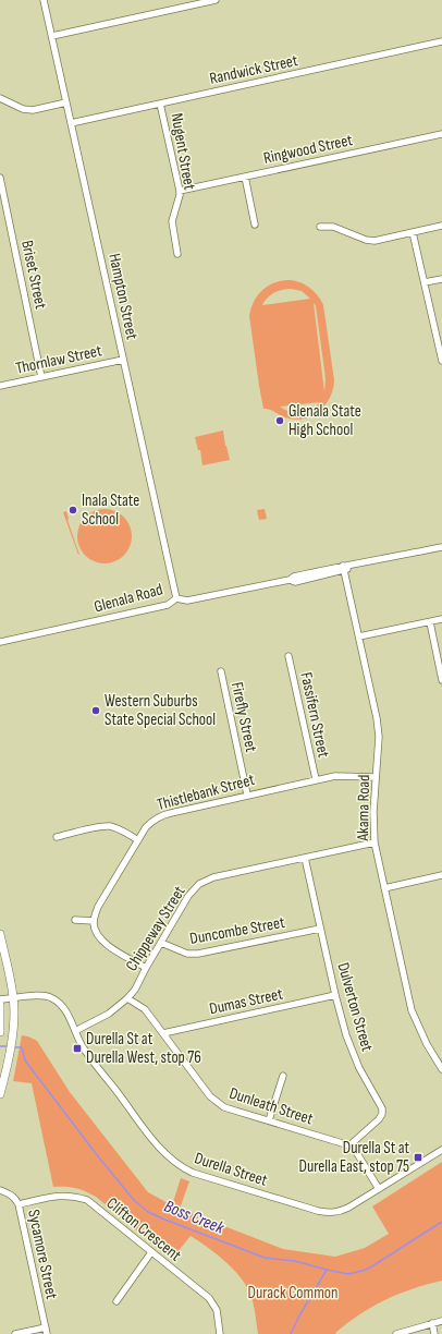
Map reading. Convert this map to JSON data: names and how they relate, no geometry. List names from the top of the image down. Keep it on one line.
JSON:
{"streets":{"street":["Randwick Street","Ringwood Street","Nugent Street","Briset Street","Hampton Street","Thornlaw Street","Glenala Road","Fassifern Street","Firefly Street","Thistlebank Street","Akama Road","Chippeway Street","Duncombe Street","Dumas Street","Dulverton Street","Dunleath Street","Durella Street","Clifton Crescent","Sycamore Street"]},"crossings":[["Randwick Street","Nugent Street"],["Randwick Street","Hampton Street"],["Ringwood Street","Nugent Street"],["Briset Street","Thornlaw Street"],["Hampton Street","Thornlaw Street"],["Hampton Street","Glenala Road"],["Glenala Road","Akama Road"],["Fassifern Street","Thistlebank Street"],["Firefly Street","Thistlebank Street"],["Thistlebank Street","Akama Road"],["Akama Road","Chippeway Street"],["Chippeway Street","Duncombe Street"],["Chippeway Street","Dulverton Street"],["Chippeway Street","Dunleath Street"],["Chippeway Street","Durella Street"],["Duncombe Street","Dulverton Street"],["Dumas Street","Dulverton Street"],["Dumas Street","Dunleath Street"],["Dulverton Street","Dunleath Street"],["Clifton Crescent","Sycamore Street"]],"water":["Boss Creek"],"parks":["Durack Common"],"places":{"other":["Glenala State High School","Inala State School","Western Suburbs State Special School"],"transit":["Durella St at Durella West, stop 76","Durella St at Durella East, stop 75"]}}
